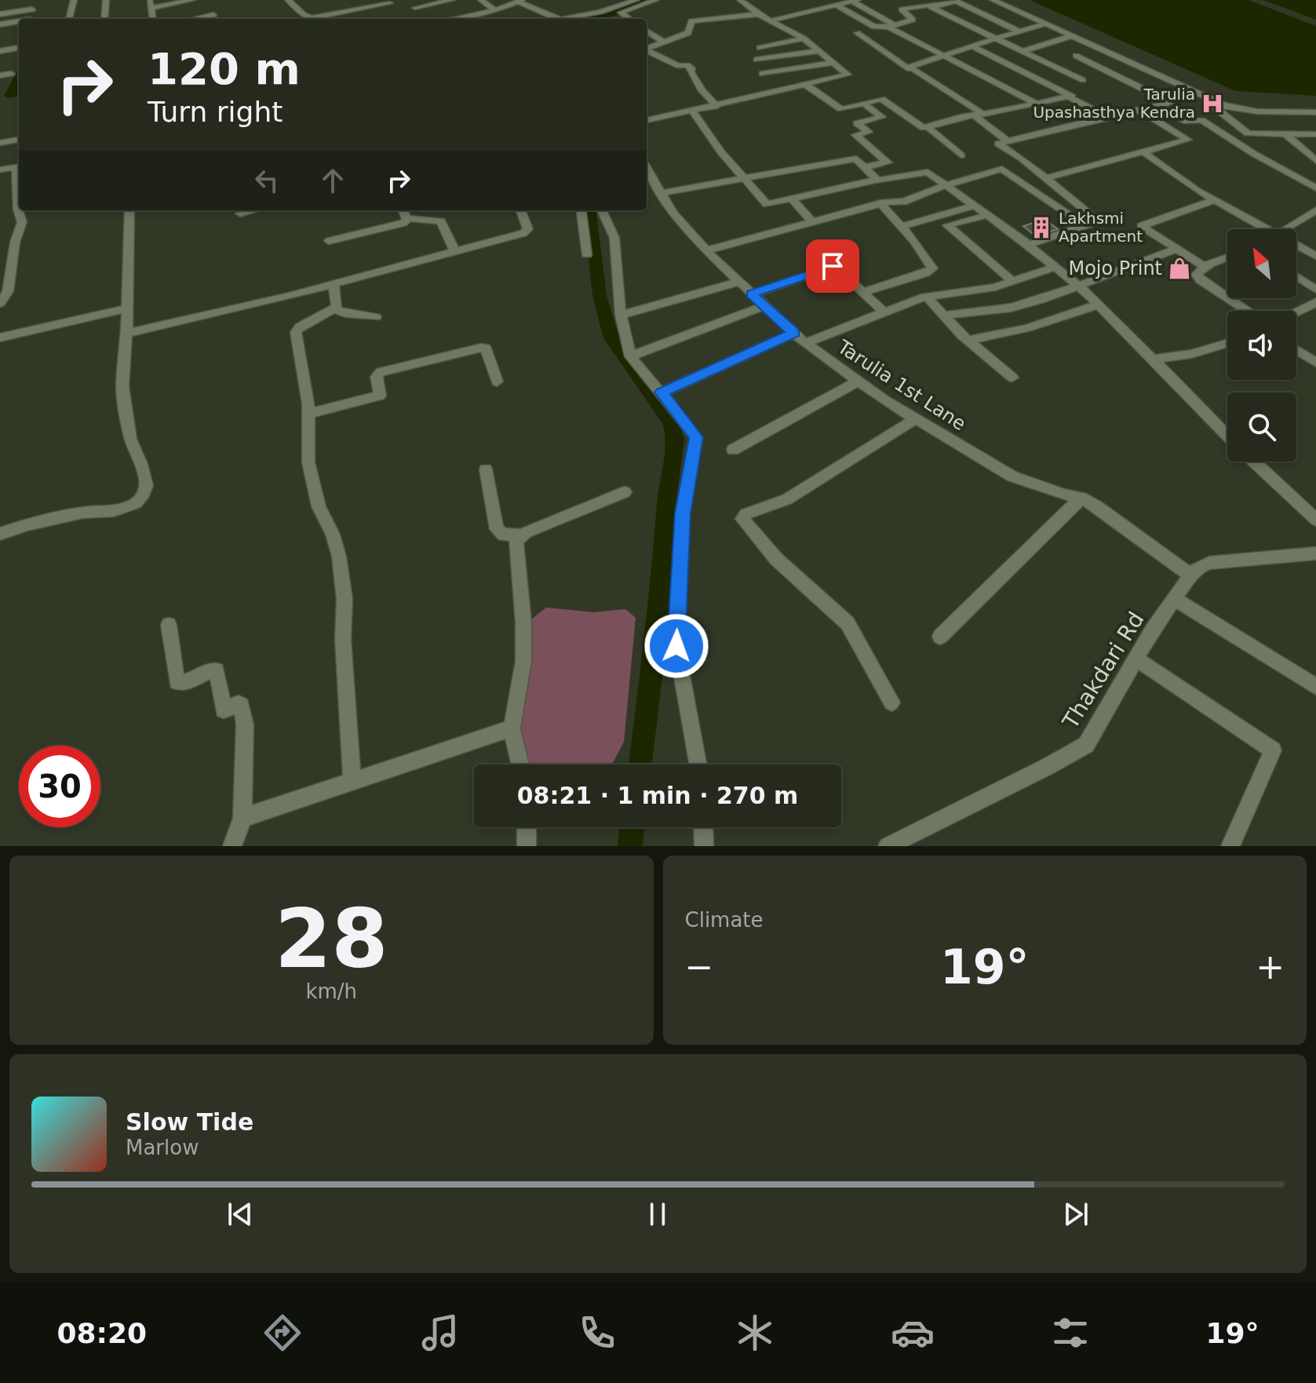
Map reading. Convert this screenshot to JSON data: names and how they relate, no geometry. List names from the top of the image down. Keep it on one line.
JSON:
{"streets":{"street":["Tarulia 1st Lane","Thakdari Rd"]},"crossings":[["Tarulia 1st Lane","Thakdari Rd"]],"places":{"hospital":["Tarulia Upashasthya Kendra"],"building":["Lakhsmi Apartment"],"shop":["Mojo Print"]},"north":"top left","page":{"turn":["120 m","Turn right"],"limit":"30","trip":"08:21 · 1 min · 270 m","tile":[["28","km/h"],"Climate"],"heat":["−","19°","+"],"song":["Slow Tide","Marlow"],"tabs":["08:20","19°"]}}
